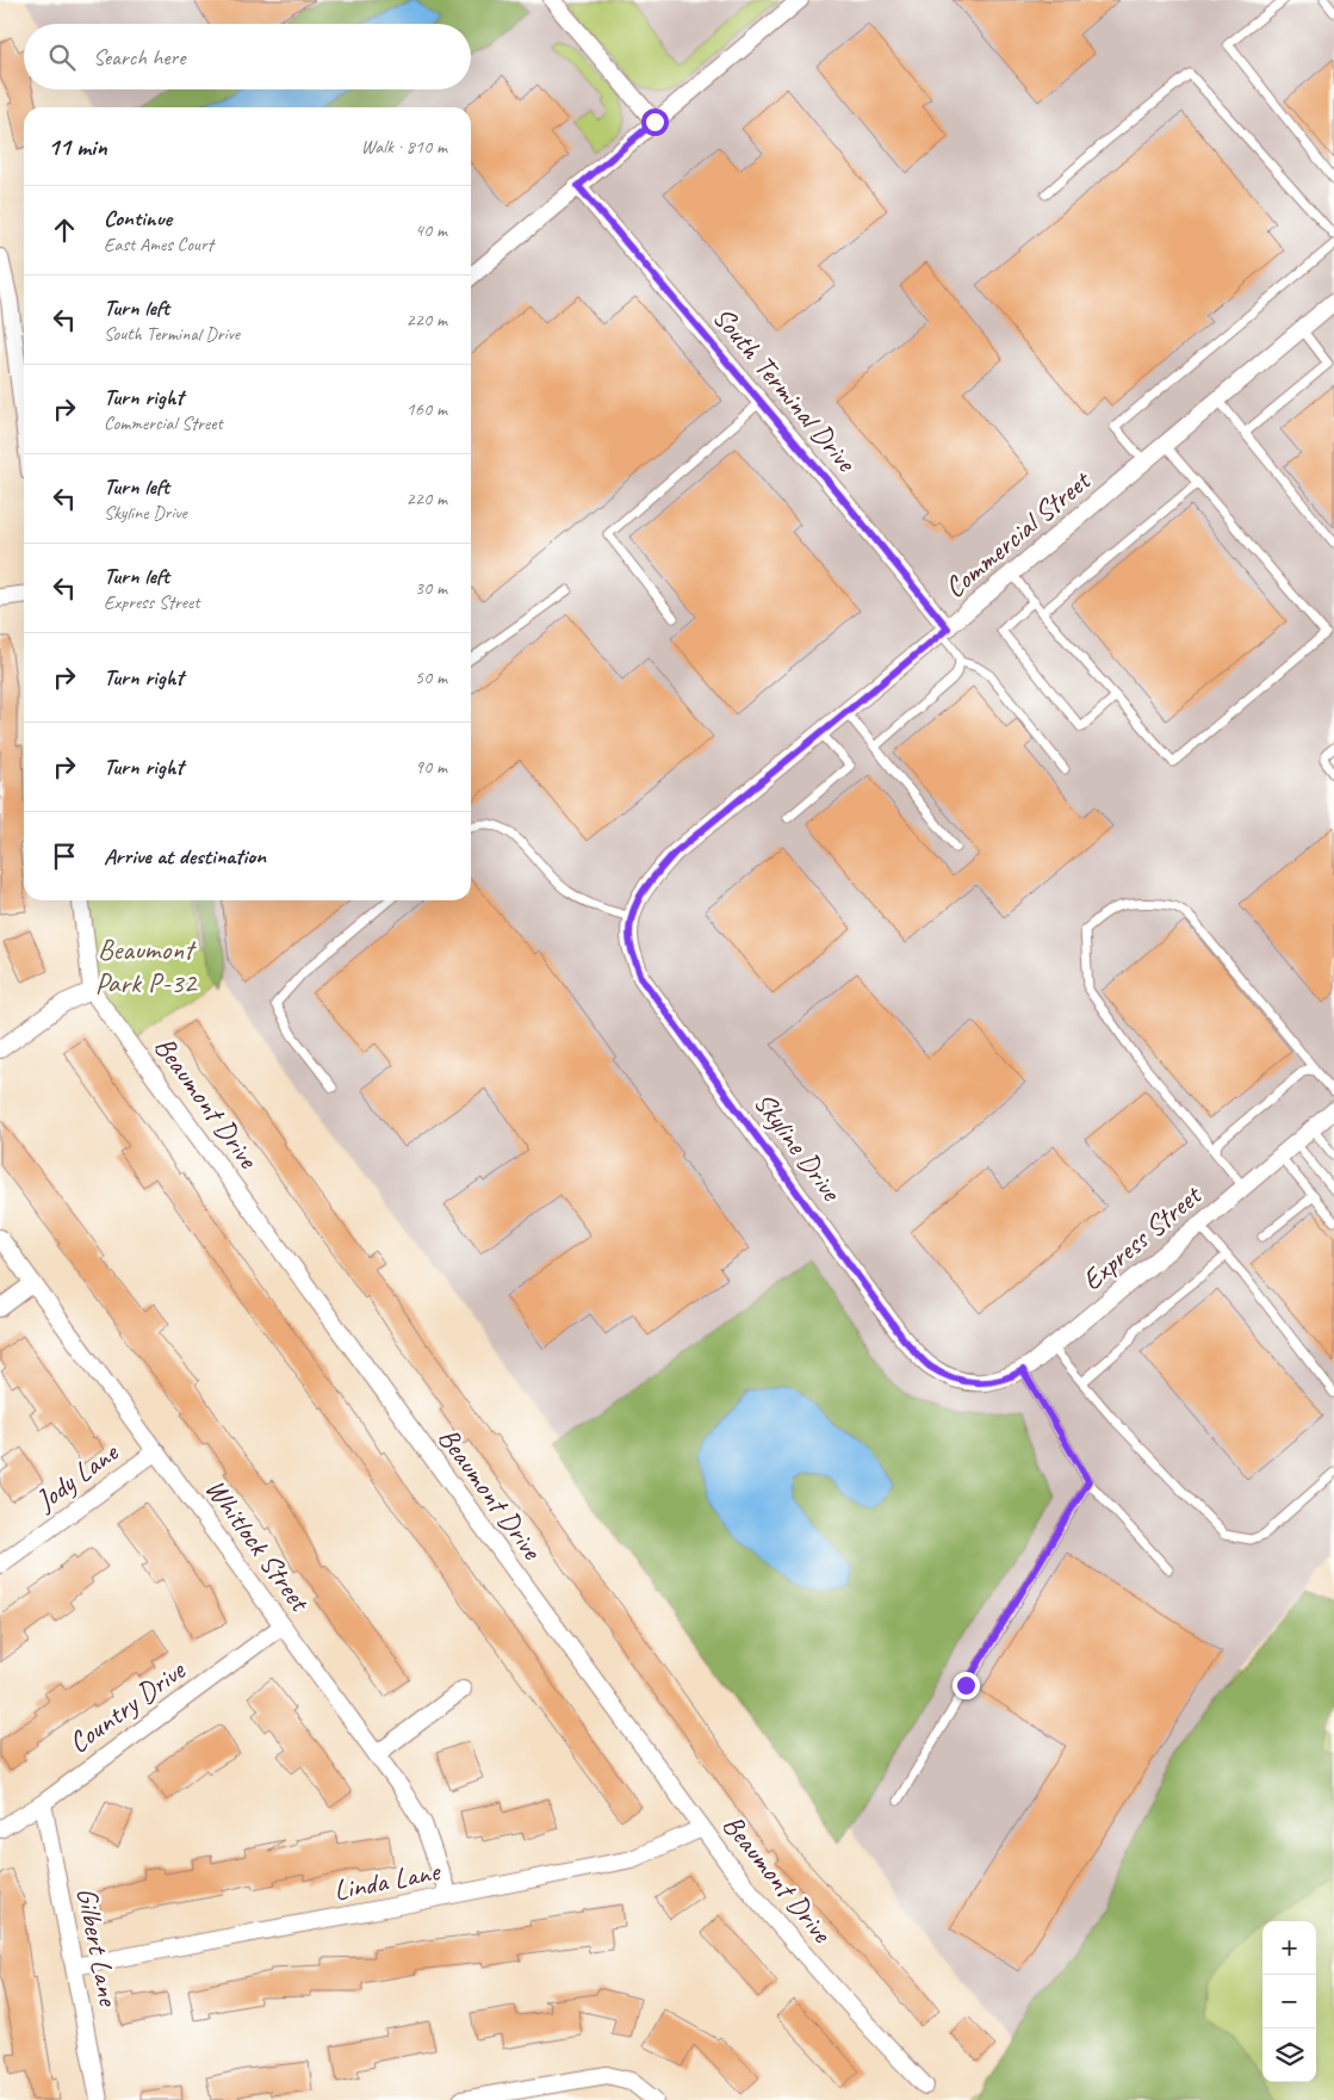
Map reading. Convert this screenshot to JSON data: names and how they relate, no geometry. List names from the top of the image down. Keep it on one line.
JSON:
{"streets":{"street":["South Terminal Drive","Commercial Street","Beaumont Drive","Skyline Drive","Express Street","Jody Lane","Whitlock Street","Country Drive","Linda Lane","Gilbert Lane"]},"crossings":[["South Terminal Drive","Commercial Street"],["Commercial Street","Skyline Drive"],["Beaumont Drive","Linda Lane"],["Skyline Drive","Express Street"],["Jody Lane","Whitlock Street"],["Whitlock Street","Country Drive"],["Whitlock Street","Linda Lane"],["Country Drive","Gilbert Lane"],["Linda Lane","Gilbert Lane"]],"parks":["Beaumont Park P-32"],"page":{"search":"Search here","heading":["11 min","Walk · 810 m"],"list":[["Continue","East Ames Court","40 m"],["Turn left","South Terminal Drive","220 m"],["Turn right","Commercial Street","160 m"],["Turn left","Skyline Drive","220 m"],["Turn left","Express Street","30 m"],["Turn right","50 m"],["Turn right","90 m"],"Arrive at destination"],"map_buttons":["+","−"]}}
